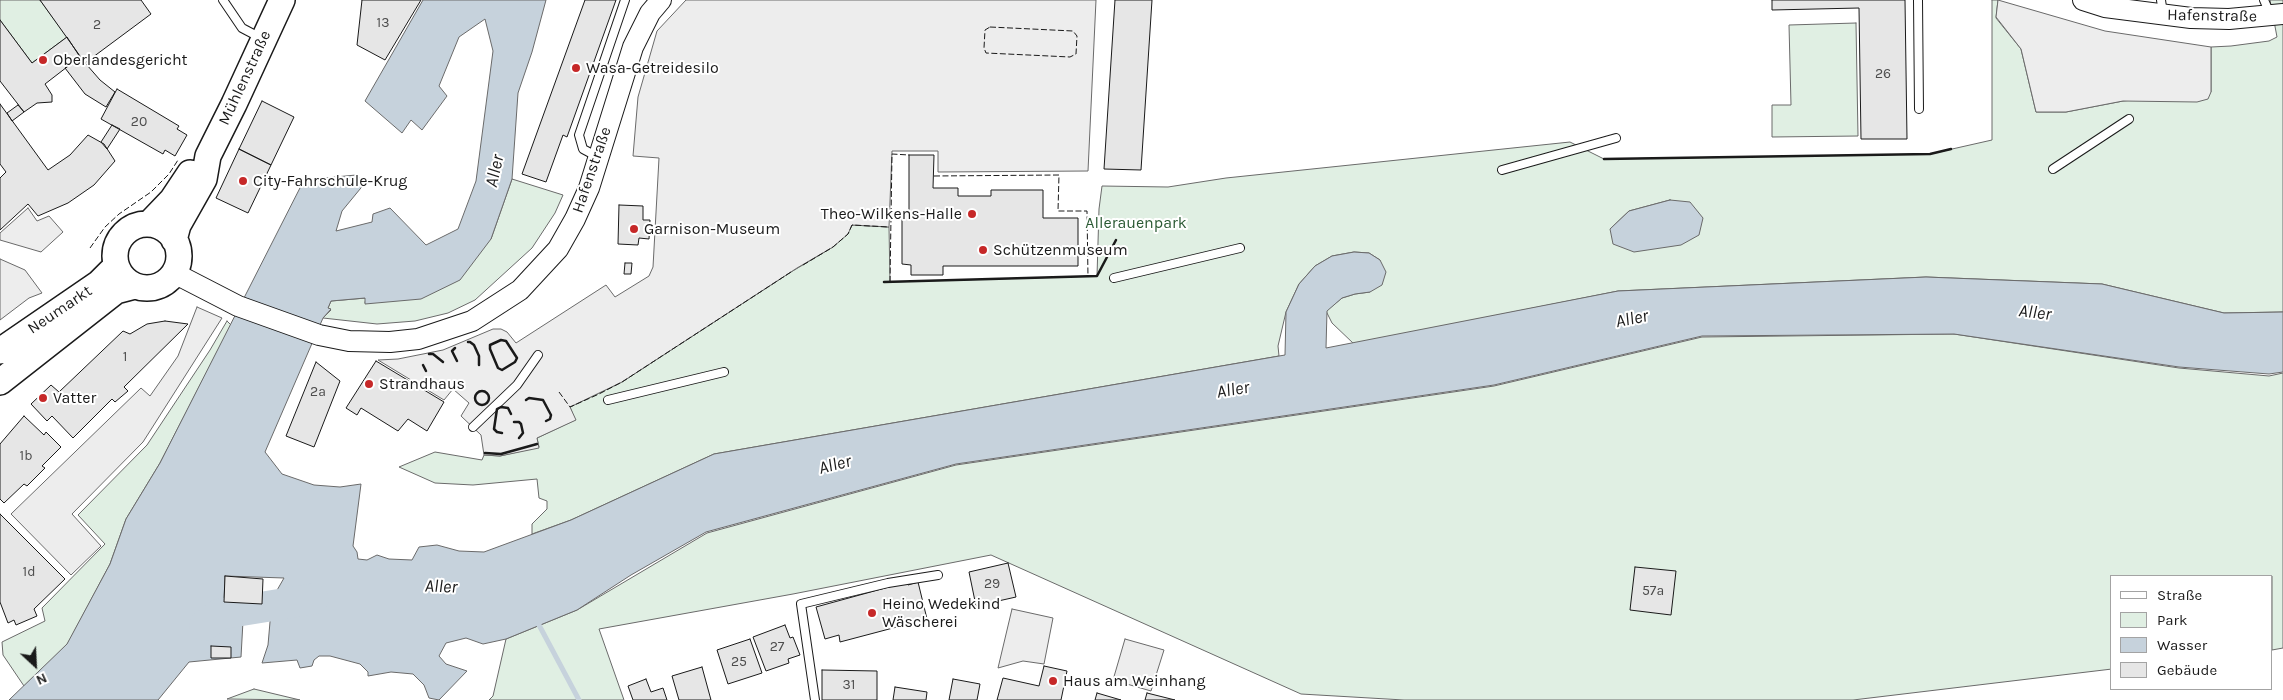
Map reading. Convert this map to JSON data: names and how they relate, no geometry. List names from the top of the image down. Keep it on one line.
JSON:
{"streets":{"main road":["Mühlenstraße","Neumarkt"],"street":["Hafenstraße"]},"crossings":[["Hafenstraße","Mühlenstraße"],["Hafenstraße","Neumarkt"],["Mühlenstraße","Neumarkt"]],"water":["Aller"],"parks":["Allerauenpark"],"places":["Oberlandesgericht","Wasa-Getreidesilo","City-Fahrschule-Krug","Theo-Wilkens-Halle","Garnison-Museum","Schützenmuseum","Strandhaus","Vatter","Heino Wedekind Wäscherei","Haus am Weinhang"],"house_numbers":["13","2","26","20","1","2a","1b","1d","29","57a","27","25","31"],"legend":["Straße","Park","Wasser","Gebäude"],"north":"bottom right"}
